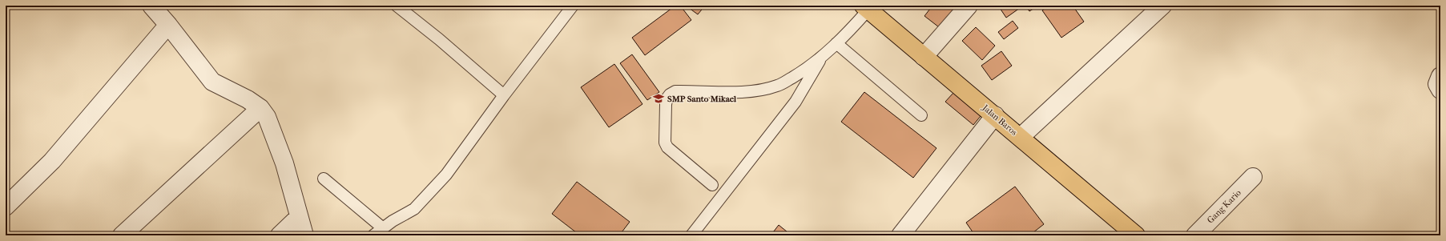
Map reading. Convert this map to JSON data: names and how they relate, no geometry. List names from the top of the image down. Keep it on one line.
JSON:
{"streets":{"main road":["Jalan Baros"],"street":["Gang Kario"]},"places":{"school or university":["SMP Santo Mikael"]}}
